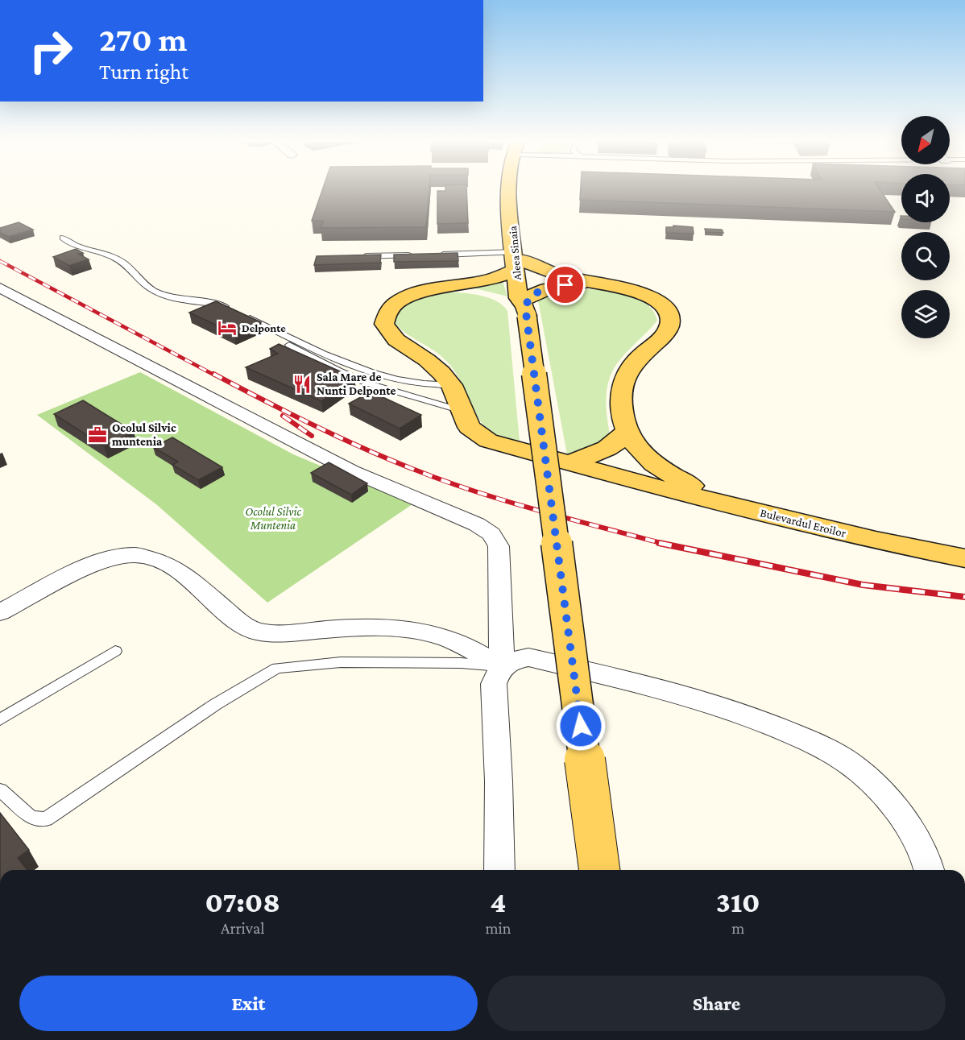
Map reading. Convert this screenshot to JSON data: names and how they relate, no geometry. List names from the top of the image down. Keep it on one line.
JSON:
{"streets":{"main road":["Aleea Sinaia","Bulevardul Eroilor"]},"parks":["Ocolul Silvic Muntenia"],"places":{"hotel":["Delponte"],"restaurant":["Sala Mare de Nunti Delponte"],"office":["Ocolul Silvic muntenia"]},"north":"bottom left","page":{"turn":["270 m","Turn right"],"eta":["07:08","Arrival","4","min","310","m"],"buttons":["Exit","Share"]}}
